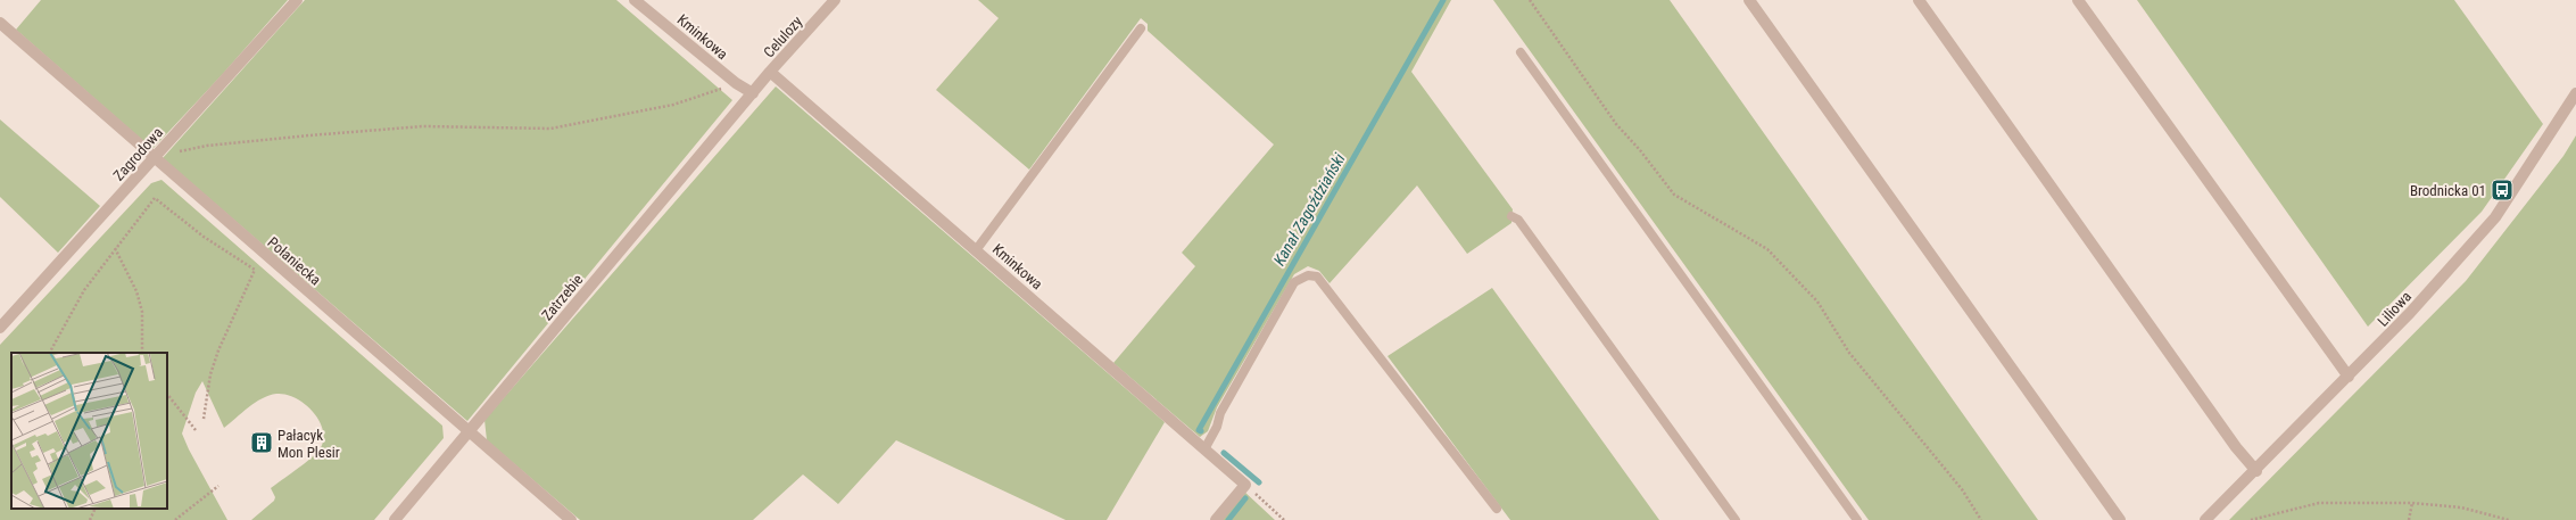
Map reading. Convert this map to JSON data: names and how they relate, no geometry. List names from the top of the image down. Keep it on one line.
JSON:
{"streets":{"street":["Kminkowa","Celulozy","Zagrodowa","Połaniecka","Zatrzebie","Liliowa"]},"crossings":[["Kminkowa","Celulozy"],["Kminkowa","Zatrzebie"],["Celulozy","Zatrzebie"],["Zagrodowa","Połaniecka"],["Połaniecka","Zatrzebie"]],"water":["Kanał Zagoździański"],"places":{"bus stop":["Brodnicka 01"],"building":["Pałacyk Mon Plesir"]}}
